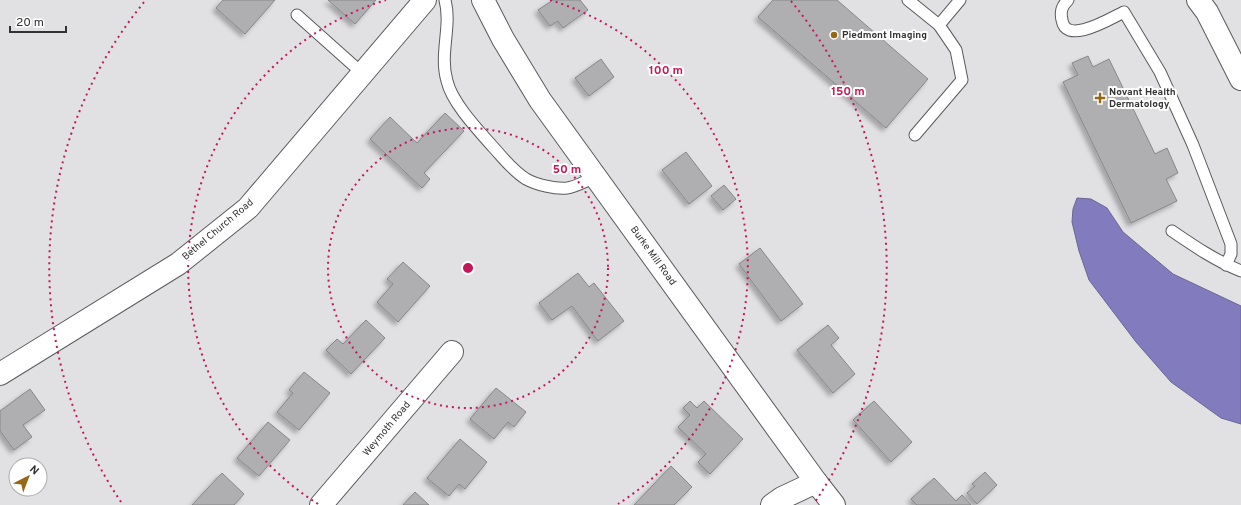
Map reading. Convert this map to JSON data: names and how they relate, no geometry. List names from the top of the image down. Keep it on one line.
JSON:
{"streets":{"street":["Bethel Church Road","Burke Mill Road","Weymoth Road"]},"places":{"other":["Piedmont Imaging"],"health":["Novant Health Dermatology"]},"scale_bar":"20 m","north":"top right","rings":["100 m","150 m","50 m"]}
